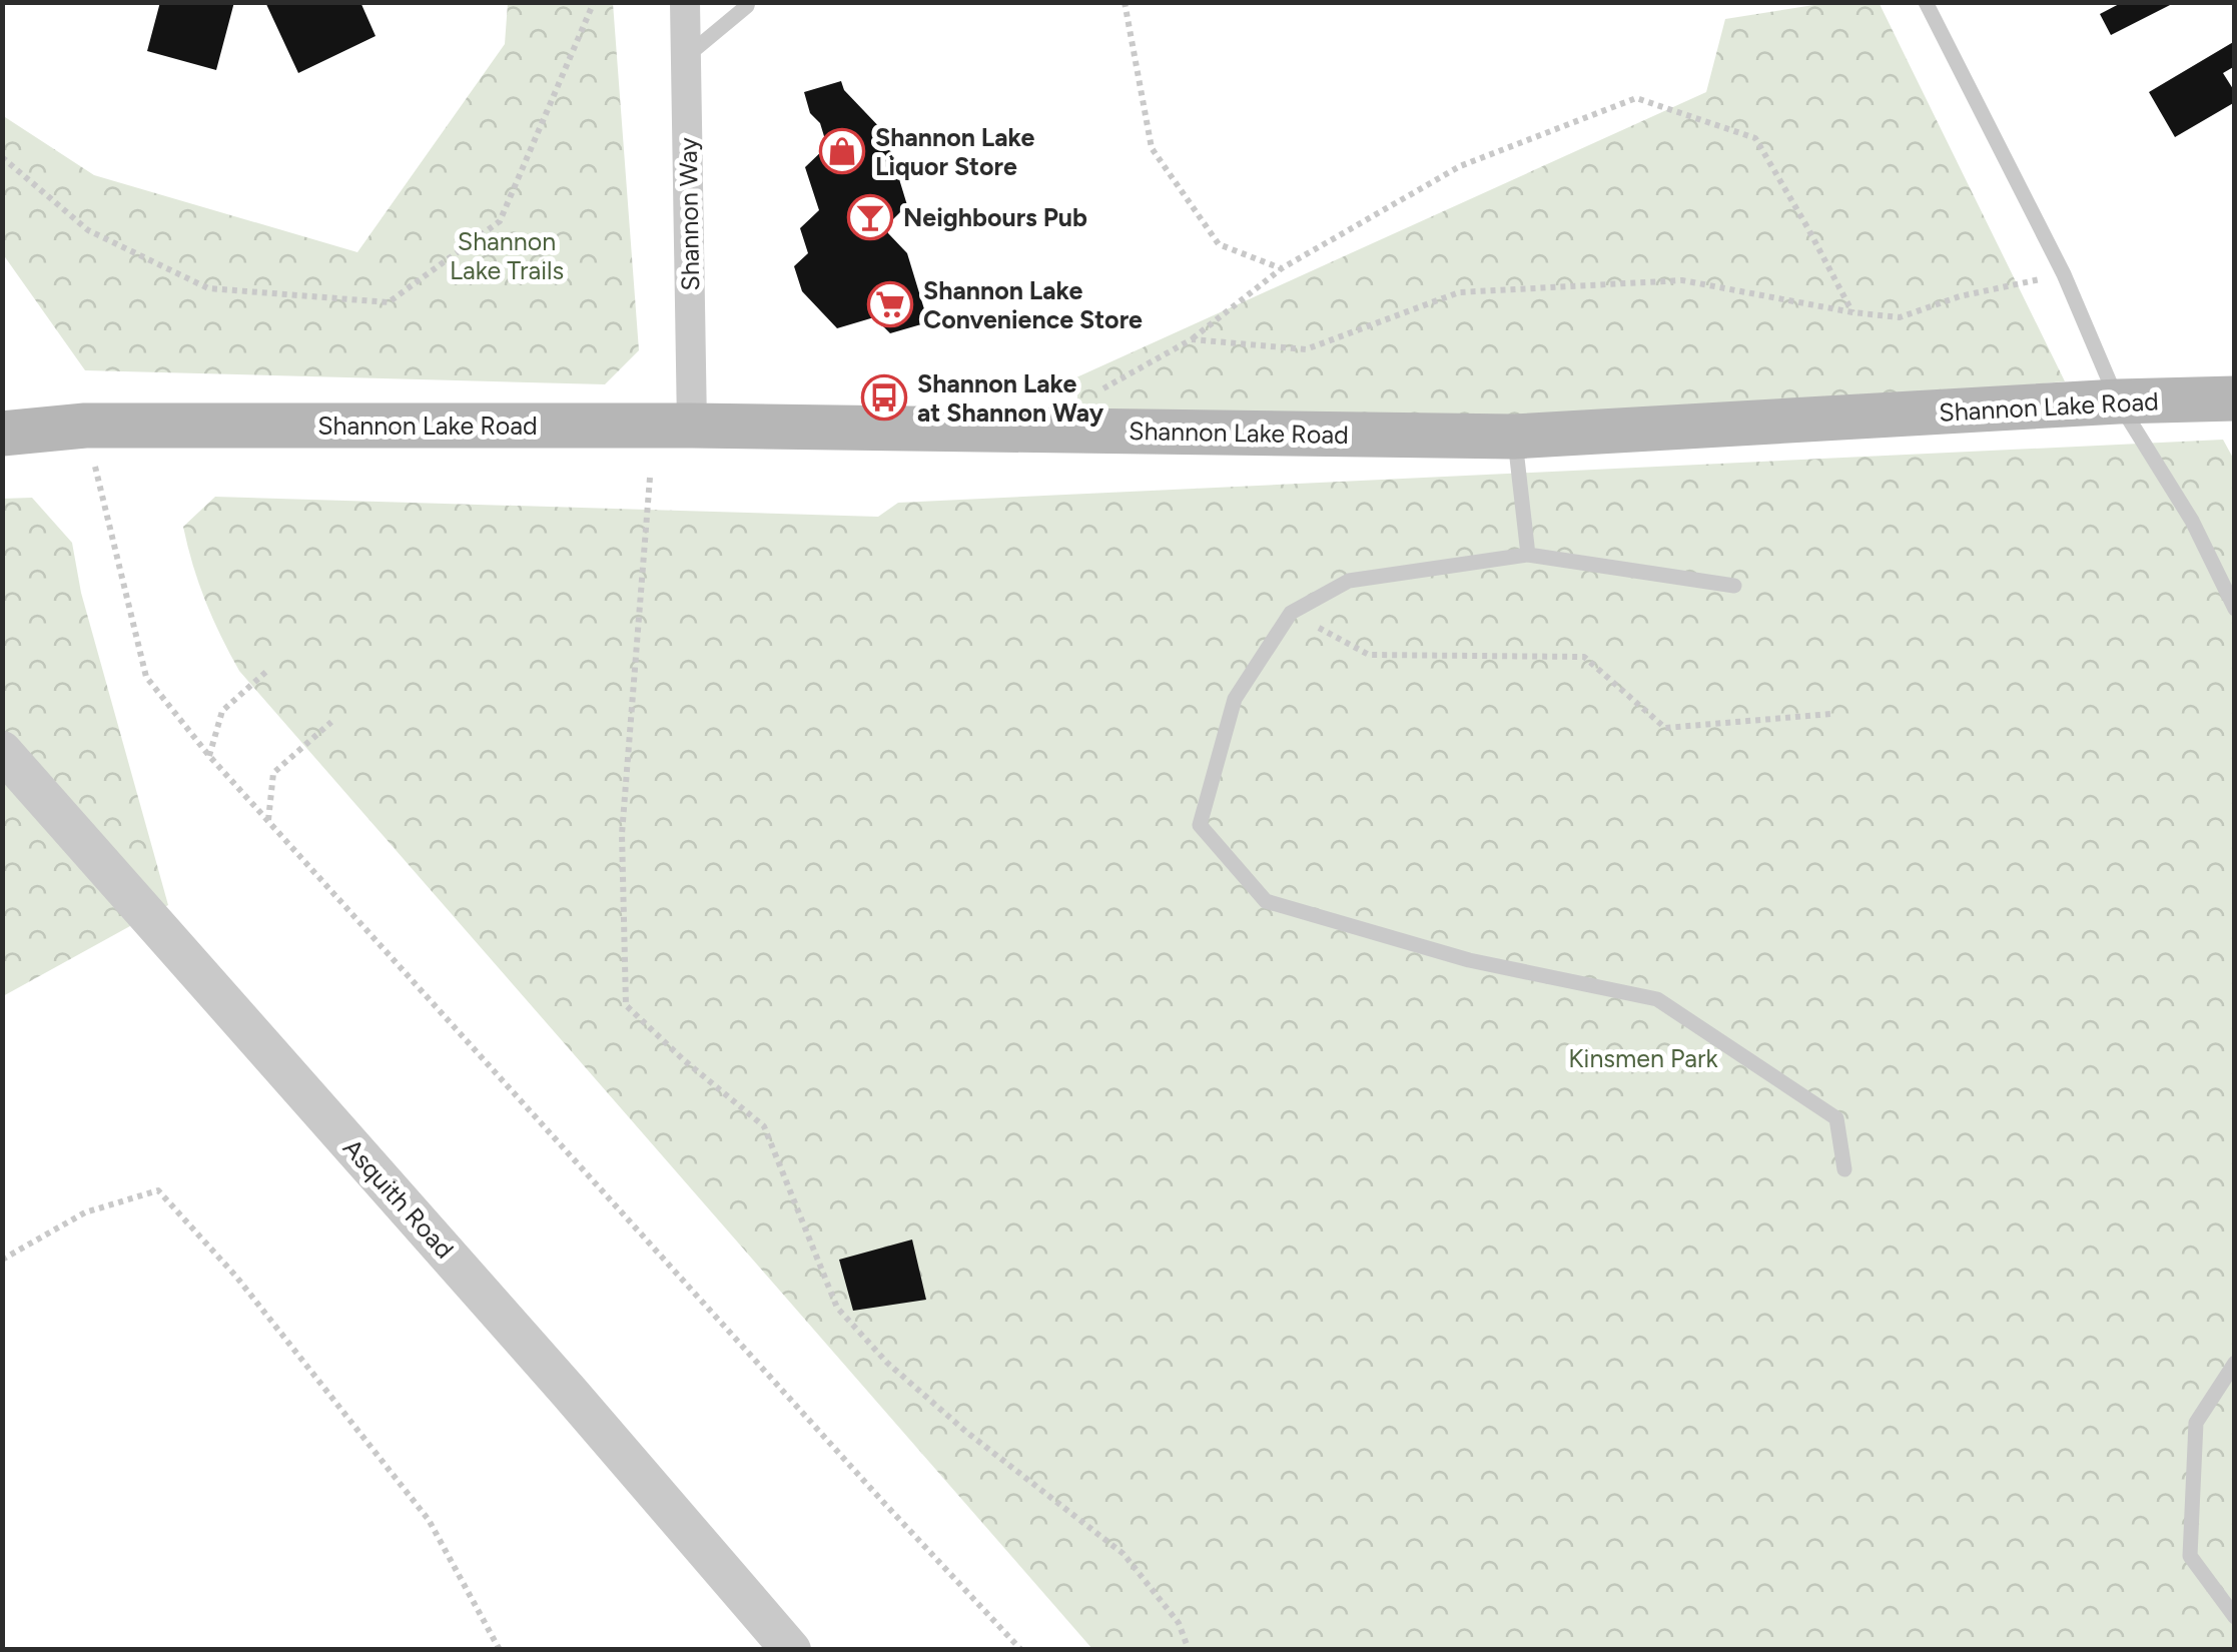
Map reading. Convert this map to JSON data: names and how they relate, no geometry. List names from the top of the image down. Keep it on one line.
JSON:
{"streets":{"main road":["Shannon Lake Road"],"street":["Shannon Way","Asquith Road"]},"crossings":[["Shannon Way","Shannon Lake Road"]],"parks":["Shannon Lake Trails","Kinsmen Park"],"places":{"shop":["Shannon Lake Liquor Store"],"bar":["Neighbours Pub"],"supermarket":["Shannon Lake Convenience Store"],"bus stop":["Shannon Lake at Shannon Way"]}}
